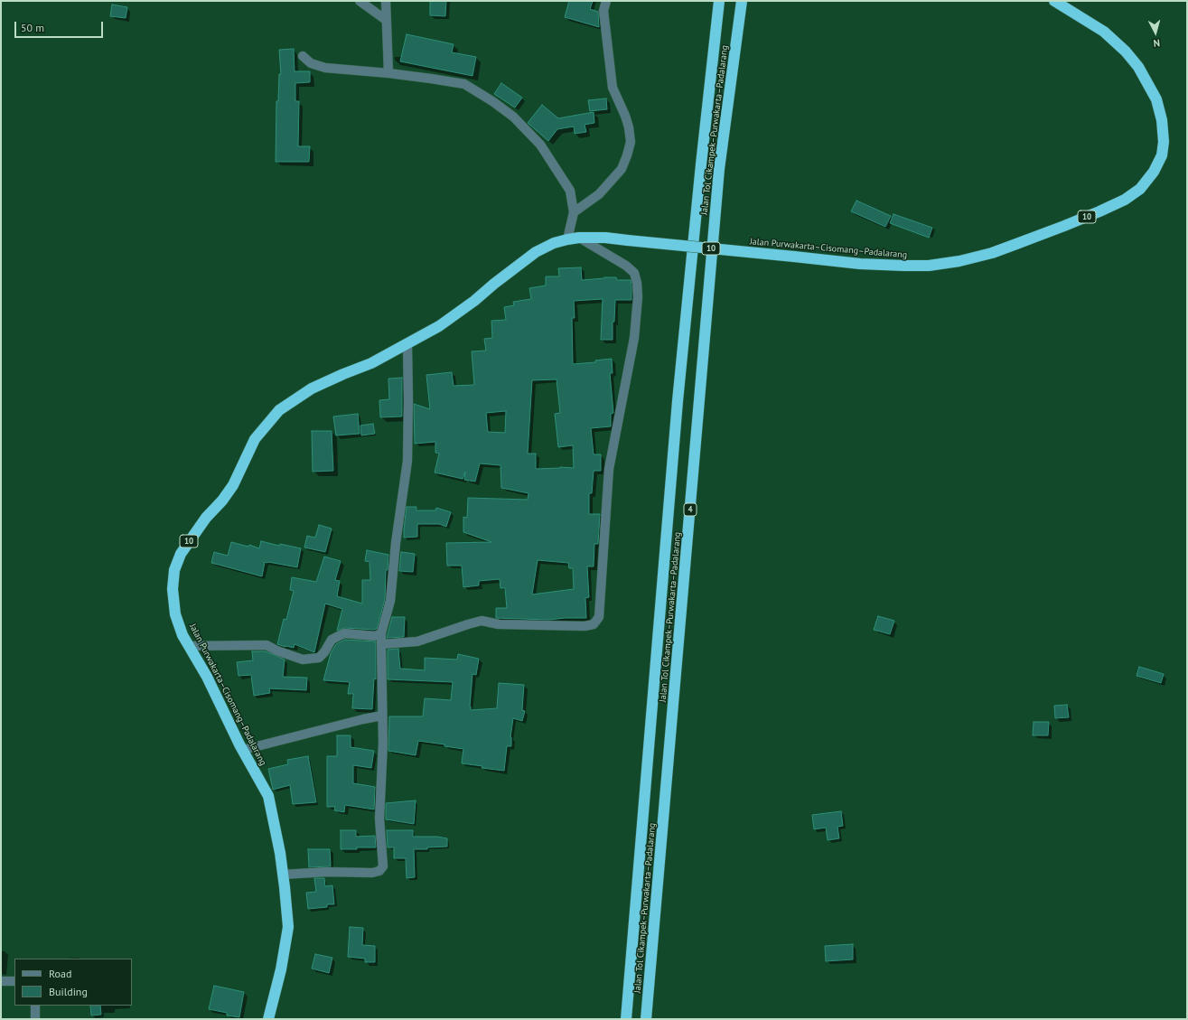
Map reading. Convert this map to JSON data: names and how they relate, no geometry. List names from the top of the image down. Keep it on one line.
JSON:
{"streets":{"highway":["Jalan Tol Cikampek–Purwakarta–Padalarang","10","Jalan Purwakarta–Cisomang–Padalarang","4"]},"legend":["Road","Building"],"scale_bar":"50 m","north":"bottom"}
